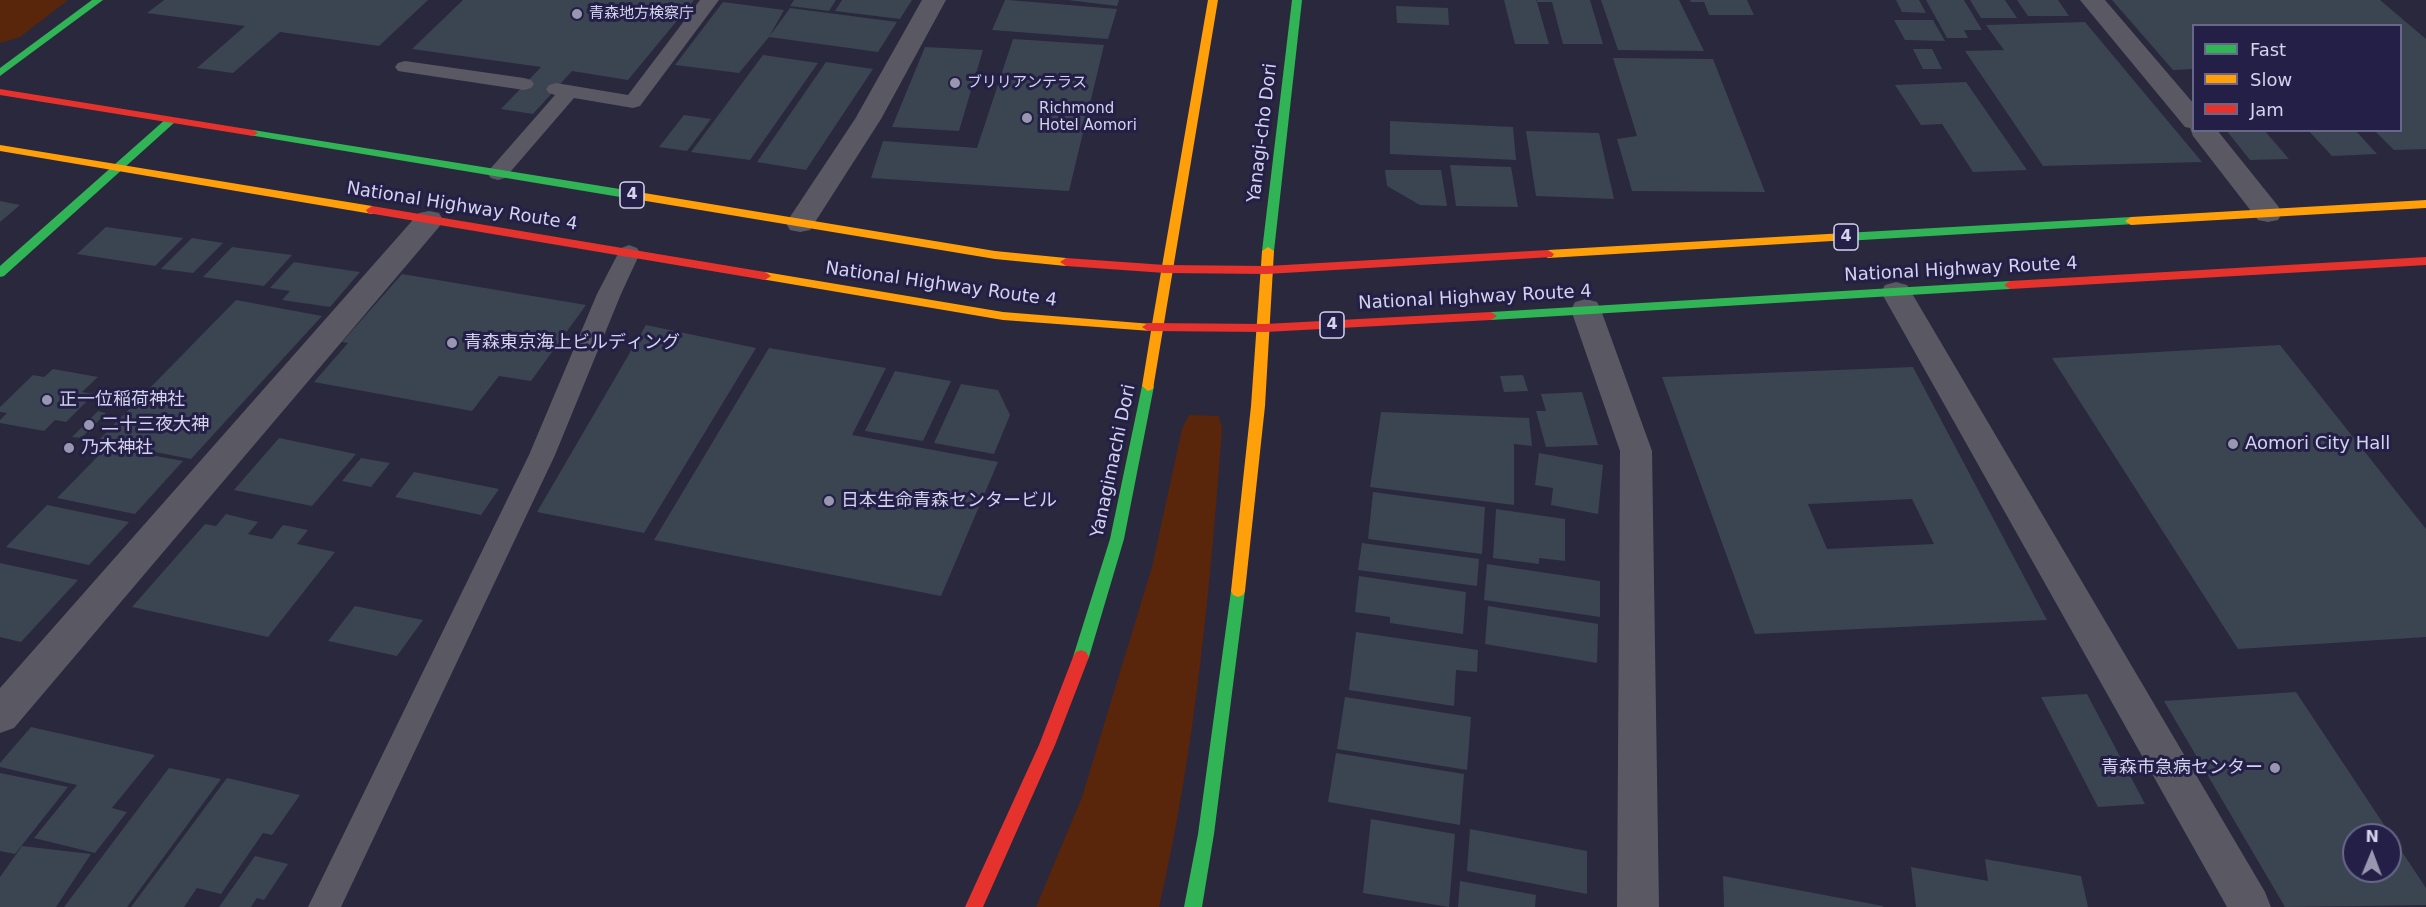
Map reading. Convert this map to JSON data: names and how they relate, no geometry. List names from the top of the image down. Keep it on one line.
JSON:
{"streets":{"main road":["Yanagi-cho Dori","4","National Highway Route 4","Yanagimachi Dori"]},"crossings":[["Yanagi-cho Dori","National Highway Route 4"],["National Highway Route 4","Yanagimachi Dori"]],"places":["青森地方検察庁","ブリリアンテラス","Richmond Hotel Aomori","青森東京海上ビルディング","正一位稲荷神社","二十三夜大神","Aomori City Hall","乃木神社","日本生命青森センタービル","青森市急病センター"],"legend":["Fast","Slow","Jam"],"north":"top"}
